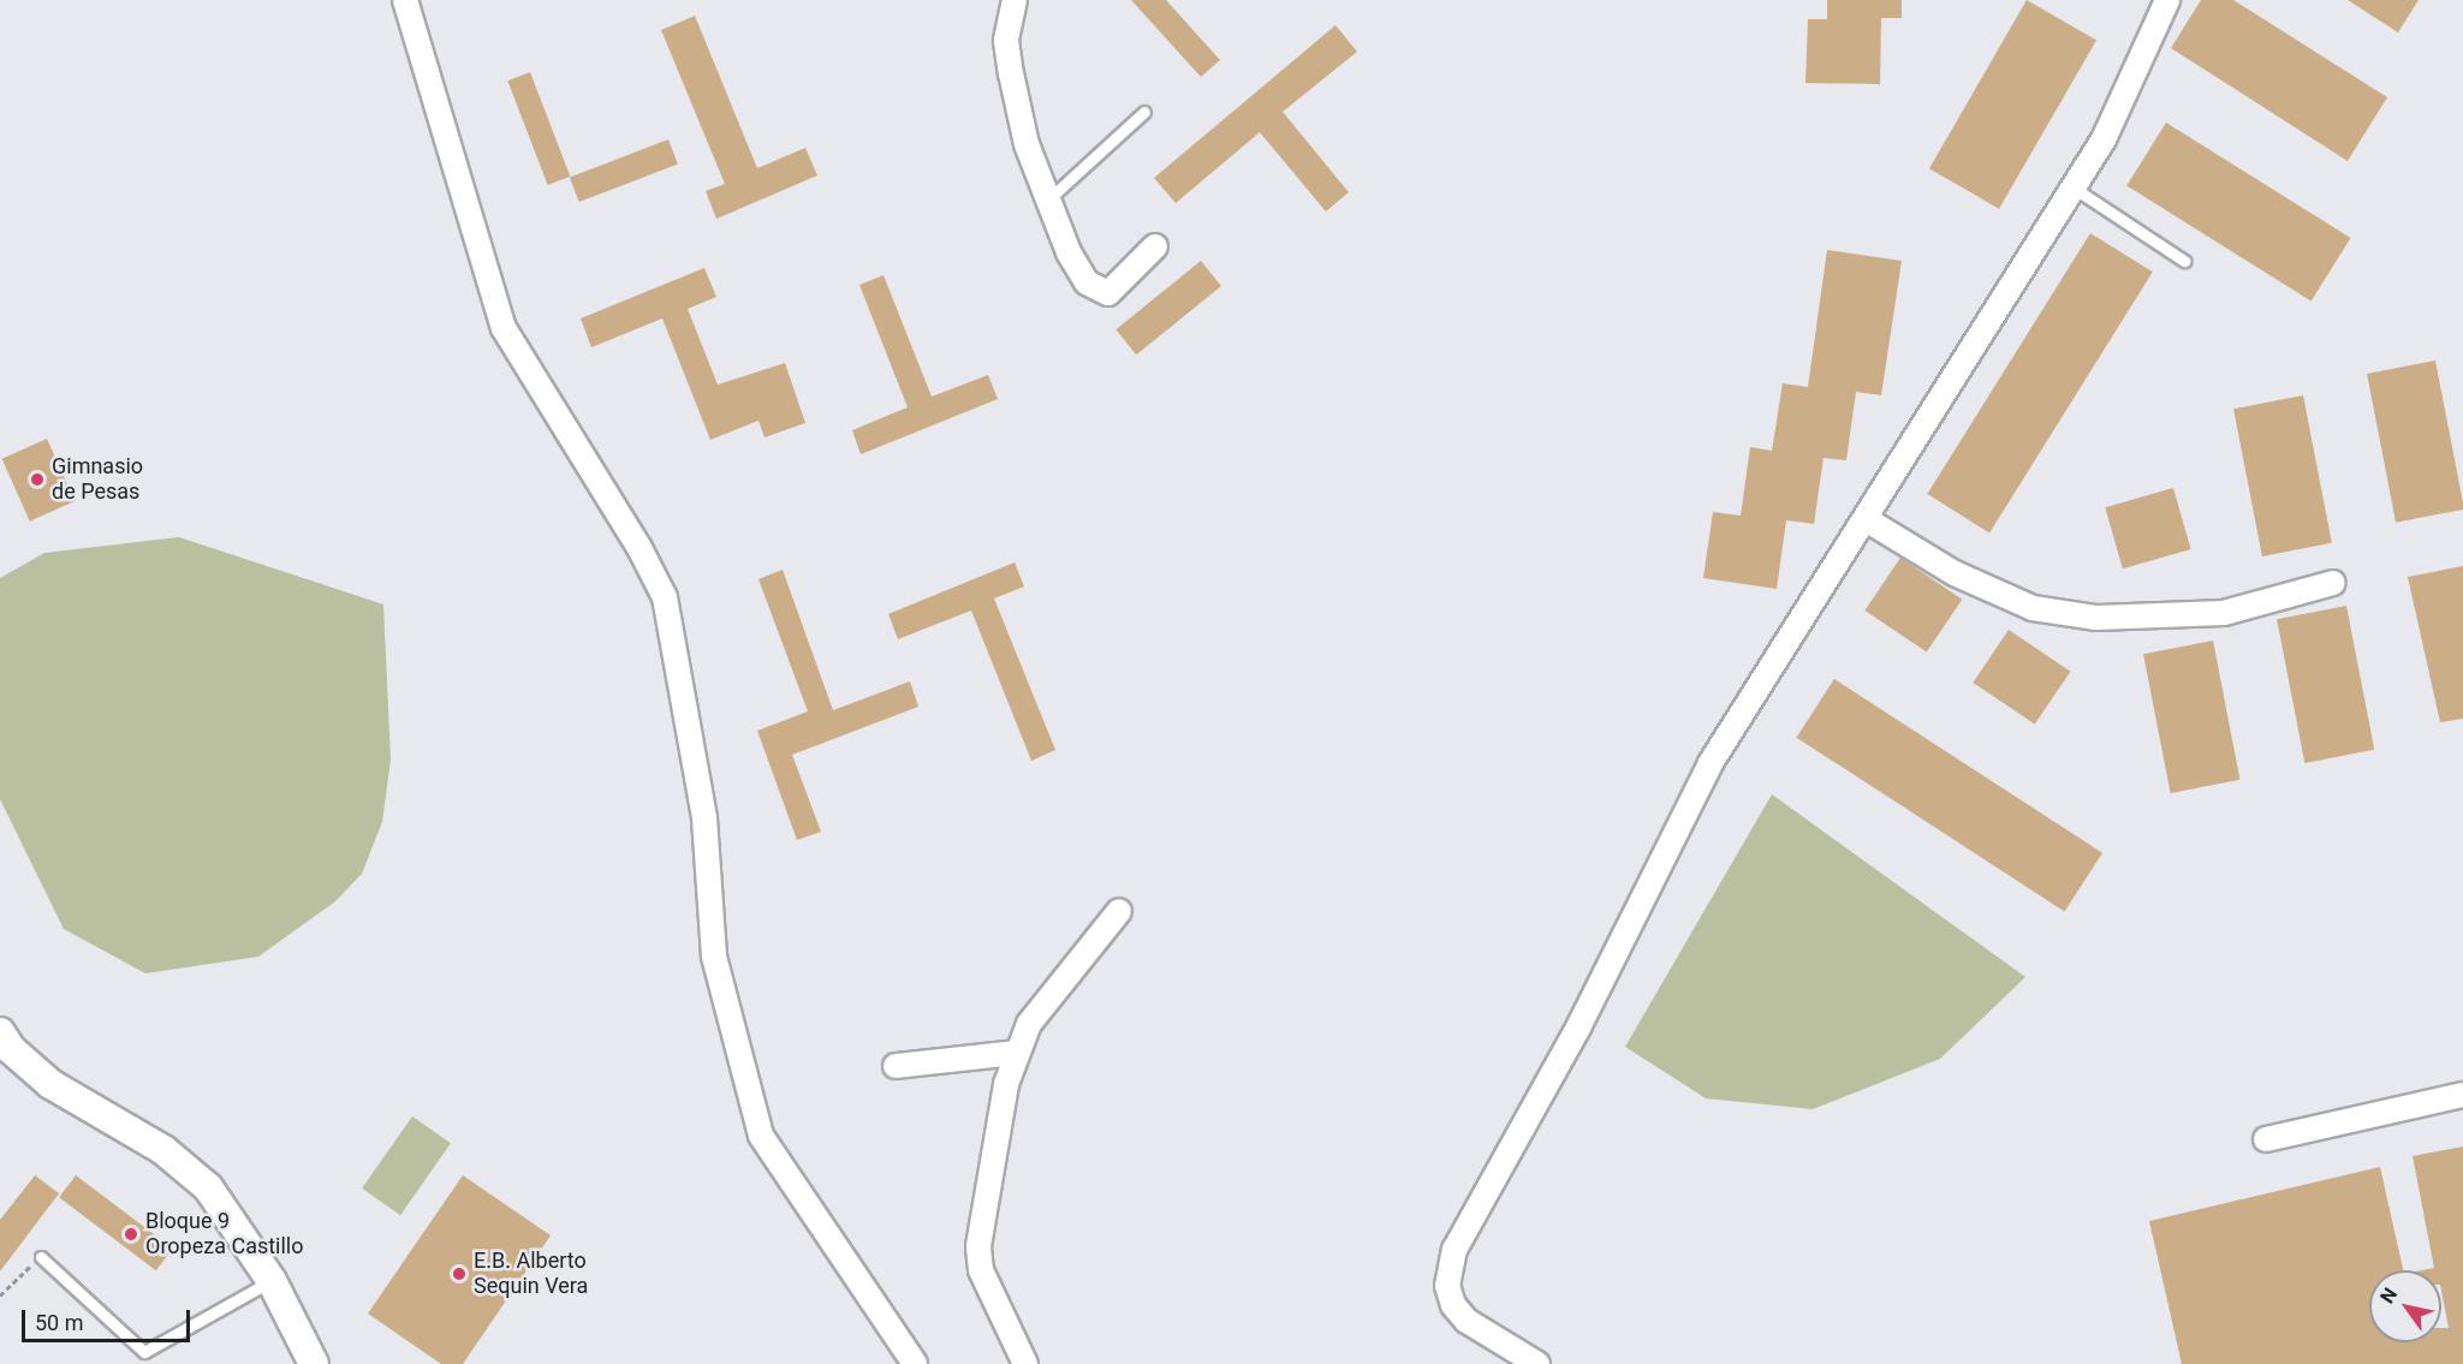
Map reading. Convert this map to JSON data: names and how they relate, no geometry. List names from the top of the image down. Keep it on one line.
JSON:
{"places":["Gimnasio de Pesas","Bloque 9 Oropeza Castillo","E.B. Alberto Sequin Vera"],"scale_bar":"50 m","north":"top left"}
